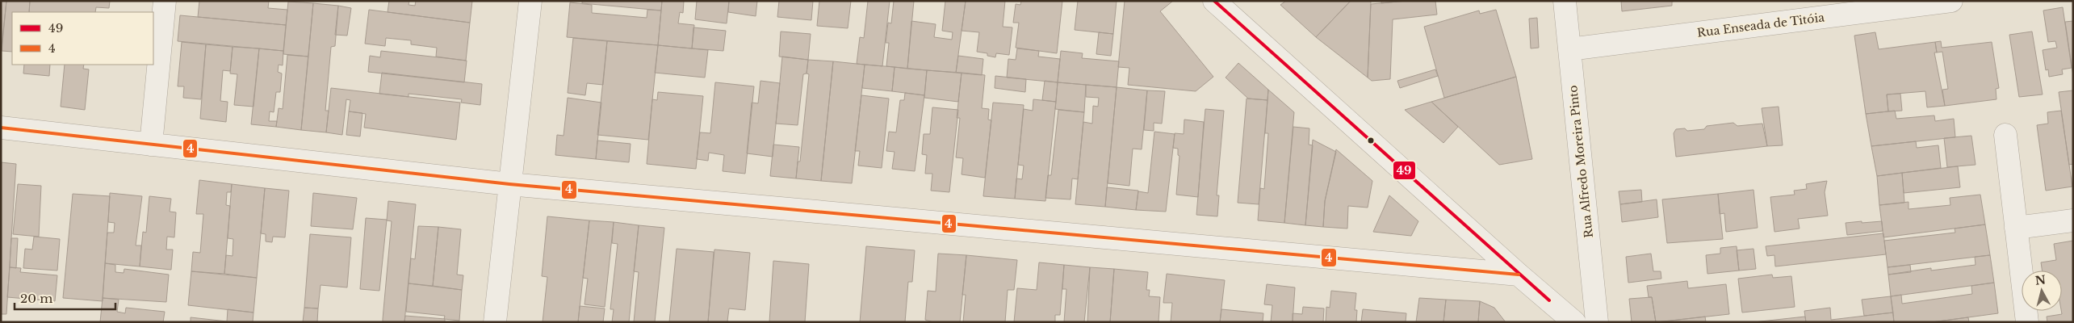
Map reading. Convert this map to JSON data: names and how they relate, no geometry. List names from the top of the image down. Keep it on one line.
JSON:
{"streets":{"street":["Rua Enseada de Titóia","Rua Alfredo Moreira Pinto"]},"crossings":[["Rua Enseada de Titóia","Rua Alfredo Moreira Pinto"]],"lines":["transit line 49","transit line 4"],"legend":["49","4"],"scale_bar":"20 m","north":"top"}
